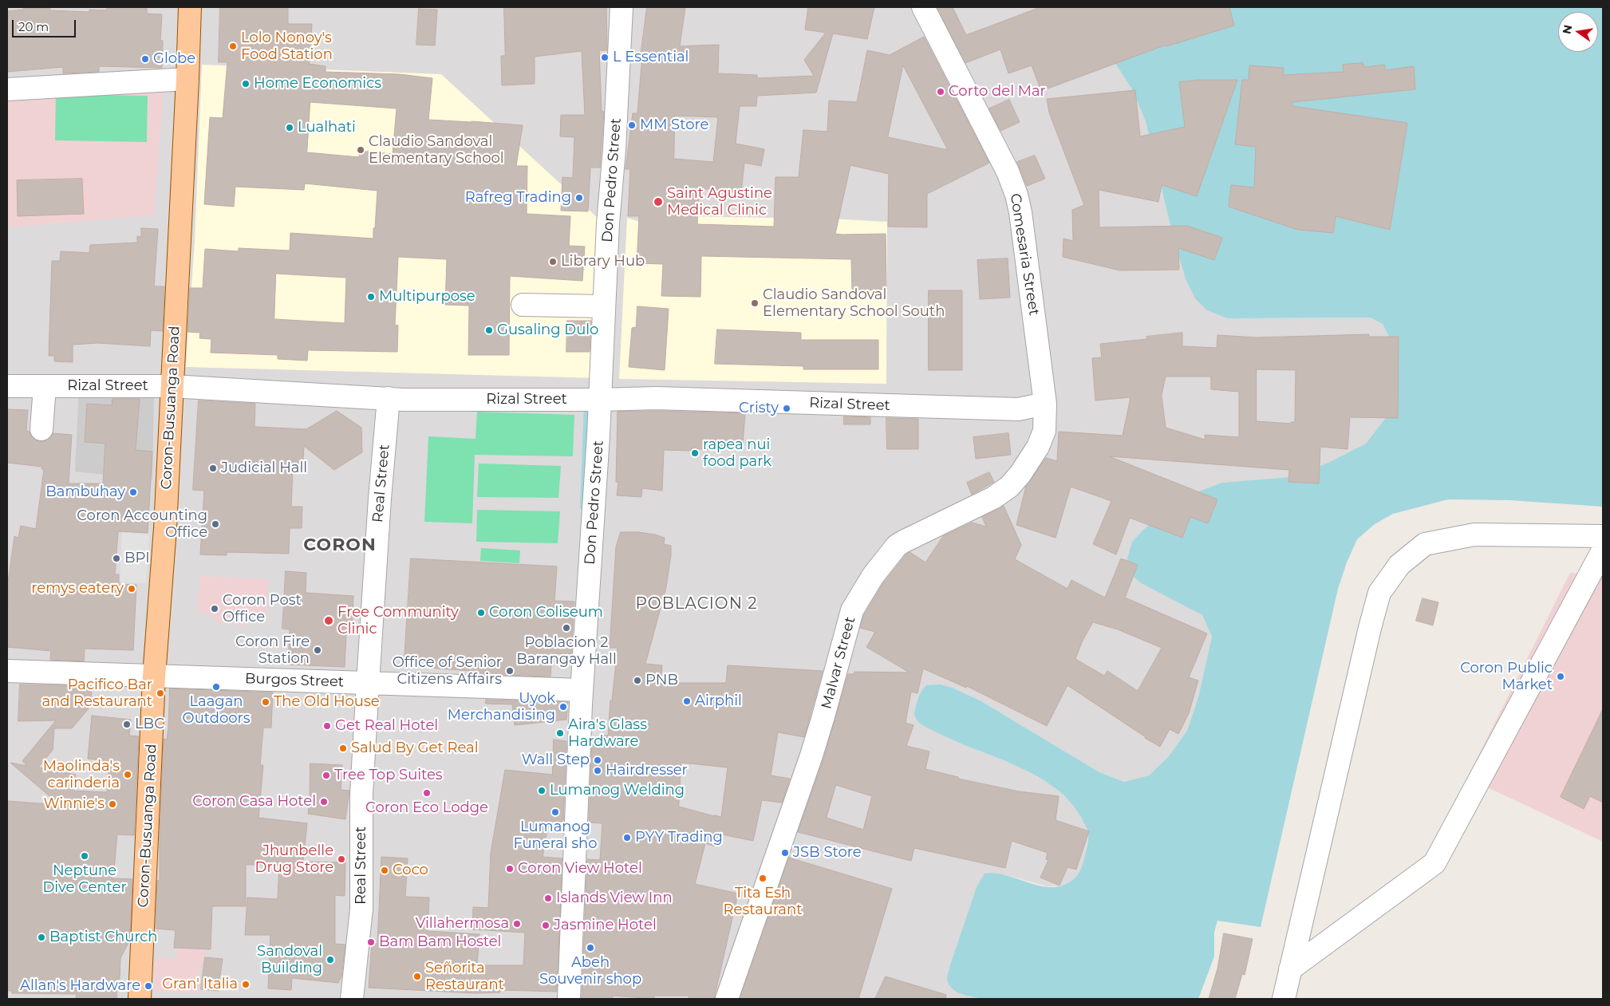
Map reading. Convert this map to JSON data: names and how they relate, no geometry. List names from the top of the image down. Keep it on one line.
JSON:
{"streets":{"main road":["Coron-Busuanga Road"],"street":["Don Pedro Street","Comesaria Street","Rizal Street","Real Street","Malvar Street","Burgos Street"]},"crossings":[["Don Pedro Street","Rizal Street"],["Don Pedro Street","Burgos Street"],["Comesaria Street","Rizal Street"],["Comesaria Street","Malvar Street"],["Rizal Street","Coron-Busuanga Road"],["Rizal Street","Real Street"],["Rizal Street","Malvar Street"],["Coron-Busuanga Road","Burgos Street"],["Real Street","Burgos Street"]],"districts":["CORON","POBLACION 2"],"places":["Lolo Nonoy's Food Station","L Essential","Globe","Home Economics","Corto del Mar","MM Store","Lualhati","Claudio Sandoval Elementary School","Rafreg Trading","Saint Agustine Medical Clinic","Library Hub","Multipurpose","Claudio Sandoval Elementary School South","Gusaling Dulo","Cristy","rapea nui food park","Judicial Hall","Bambuhay","Coron Accounting Office","BPI","remys eatery","Coron Post Office","Coron Coliseum","Free Community Clinic","Poblacion 2 Barangay Hall","Coron Fire Station","Office of Senior Citizens Affairs","Coron Public Market","PNB","Laagan Outdoors","Pacifico Bar and Restaurant","Airphil","The Old House","Uyok Merchandising","LBC","Get Real Hotel","Aira's Glass Hardware","Salud By Get Real","Wall Step","Hairdresser","Maolinda's carinderia","Tree Top Suites","Lumanog Welding","Coron Eco Lodge","Coron Casa Hotel","Winnie's","Lumanog Funeral sho","PYY Trading","JSB Store","Neptune Dive Center","Jhunbelle Drug Store","Coron View Hotel","Coco","Tita Esh Restaurant","Islands View Inn","Villahermosa","Jasmine Hotel","Baptist Church","Bam Bam Hostel","Abeh Souvenir shop","Sandoval Building","Señorita Restaurant","Gran' Italia","Allan's Hardware"],"scale_bar":"20 m","north":"left"}
